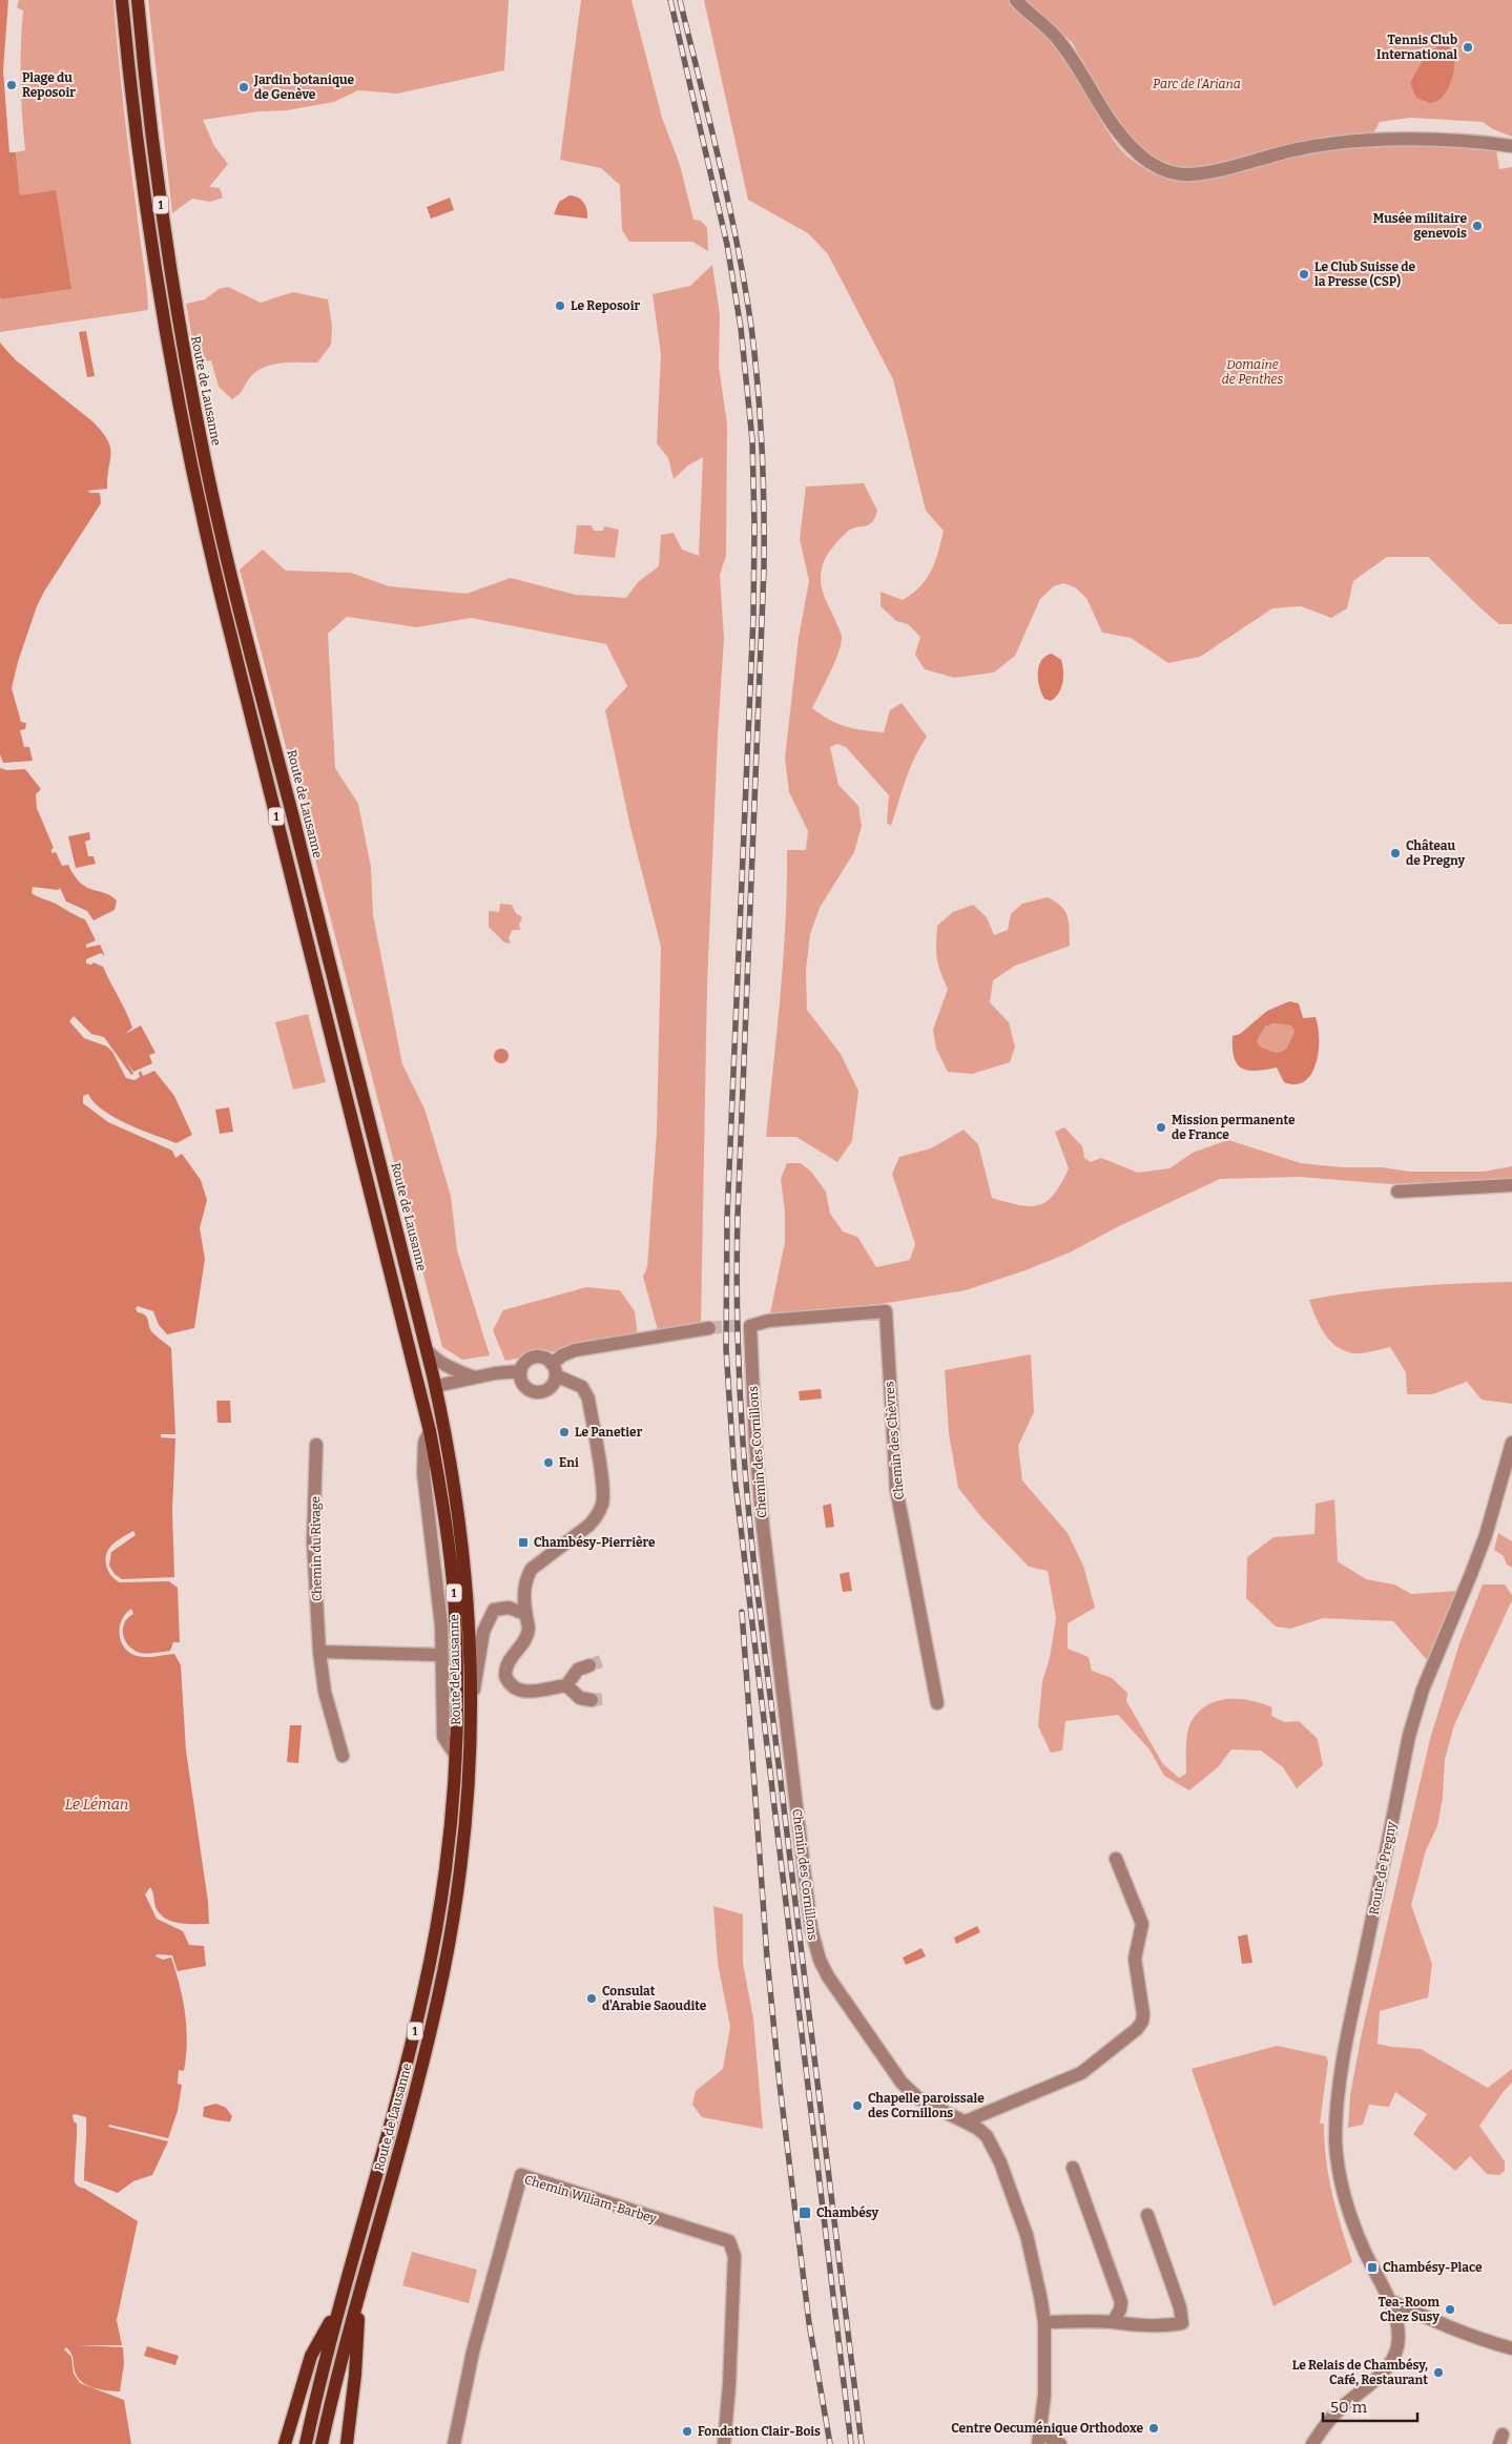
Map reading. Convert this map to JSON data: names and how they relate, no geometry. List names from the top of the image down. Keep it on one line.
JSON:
{"streets":{"main road":["1","Route de Lausanne"],"street":["Chemin des Chèvres","Chemin des Cornillons","Chemin du Rivage","Route de Pregny","Chemin Wiliam-Barbey"]},"crossings":[["Chemin des Chèvres","Chemin des Cornillons"]],"water":["Le Léman"],"parks":["Parc de l'Ariana","Domaine de Penthes"],"places":{"other":["Tennis Club International","Plage du Reposoir","Jardin botanique de Genève","Musée militaire genevois","Le Club Suisse de la Presse (CSP)","Le Reposoir","Château de Pregny","Mission permanente de France","Le Panetier","Eni","Consulat d'Arabie Saoudite","Chapelle paroissale des Cornillons","Tea-Room Chez Susy","Le Relais de Chambésy, Café, Restaurant","Centre Oecuménique Orthodoxe","Fondation Clair-Bois"],"transit":["Chambésy-Pierrière","Chambésy","Chambésy-Place"]},"scale_bar":"50 m"}
